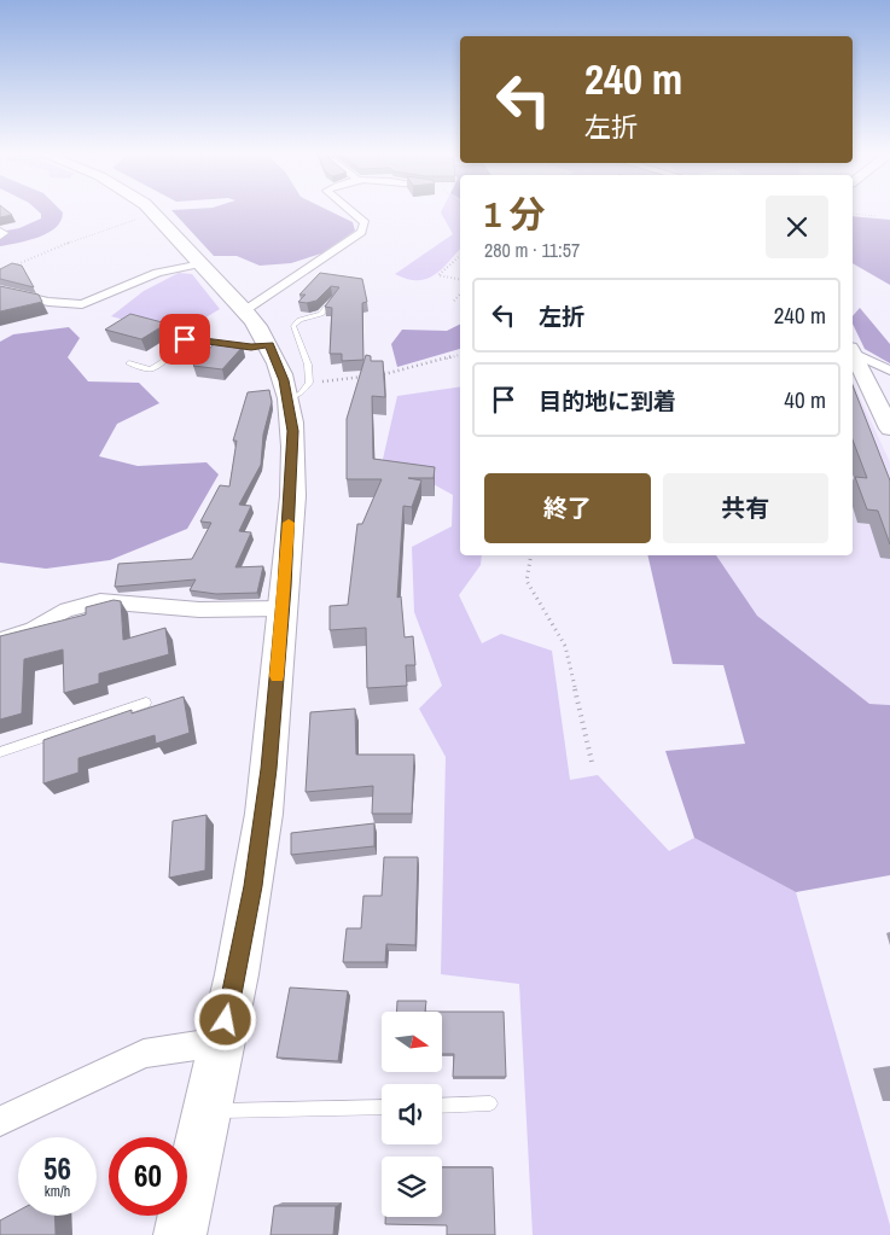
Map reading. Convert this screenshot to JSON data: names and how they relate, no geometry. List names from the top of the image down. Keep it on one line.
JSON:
{"north":"right","page":{"turn":["240 m","左折"],"heading":["1 分","280 m · 11:57"],"list":[{"name":"左折","value":"240 m"},{"name":"目的地に到着","value":"40 m"}],"buttons":["終了","共有"],"speed":"56 km/h","limit":"60"}}
